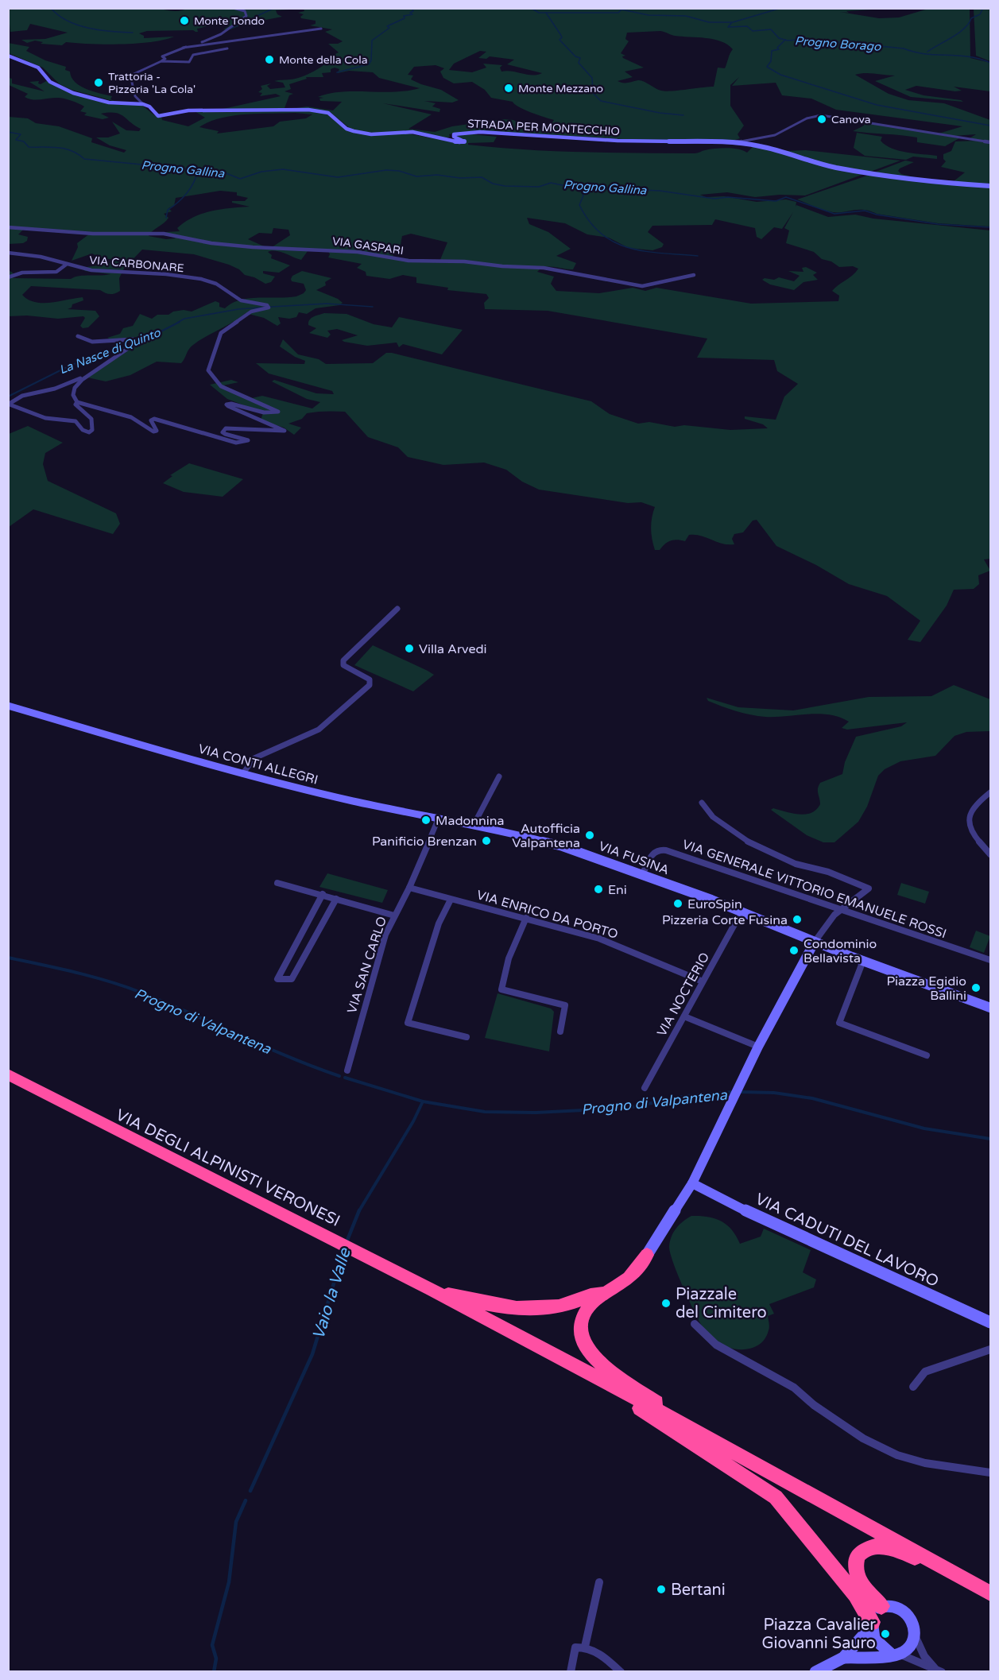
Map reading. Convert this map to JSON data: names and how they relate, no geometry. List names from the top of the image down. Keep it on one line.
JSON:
{"streets":{"highway":["VIA DEGLI ALPINISTI VERONESI"],"street":["STRADA PER MONTECCHIO","VIA GASPARI","VIA CARBONARE","VIA CONTI ALLEGRI","VIA FUSINA","VIA GENERALE VITTORIO EMANUELE ROSSI","VIA ENRICO DA PORTO","VIA SAN CARLO","VIA NOCTERIO","VIA CADUTI DEL LAVORO"]},"crossings":[["VIA CONTI ALLEGRI","VIA FUSINA"],["VIA CONTI ALLEGRI","VIA SAN CARLO"],["VIA FUSINA","VIA GENERALE VITTORIO EMANUELE ROSSI"],["VIA FUSINA","VIA SAN CARLO"],["VIA FUSINA","VIA NOCTERIO"],["VIA ENRICO DA PORTO","VIA SAN CARLO"],["VIA ENRICO DA PORTO","VIA NOCTERIO"]],"water":["Progno Borago","Progno Gallina","La Nasce di Quinto","Progno di Valpantena","Vaio la Valle"],"places":["Monte Tondo","Monte della Cola","Trattoria - Pizzeria 'La Cola'","Monte Mezzano","Canova","Villa Arvedi","Madonnina","Autofficia Valpantena","Panificio Brenzan","Eni","EuroSpin","Pizzeria Corte Fusina","Condominio Bellavista","Piazza Egidio Ballini","Piazzale del Cimitero","Bertani","Piazza Cavalier Giovanni Sauro"]}
